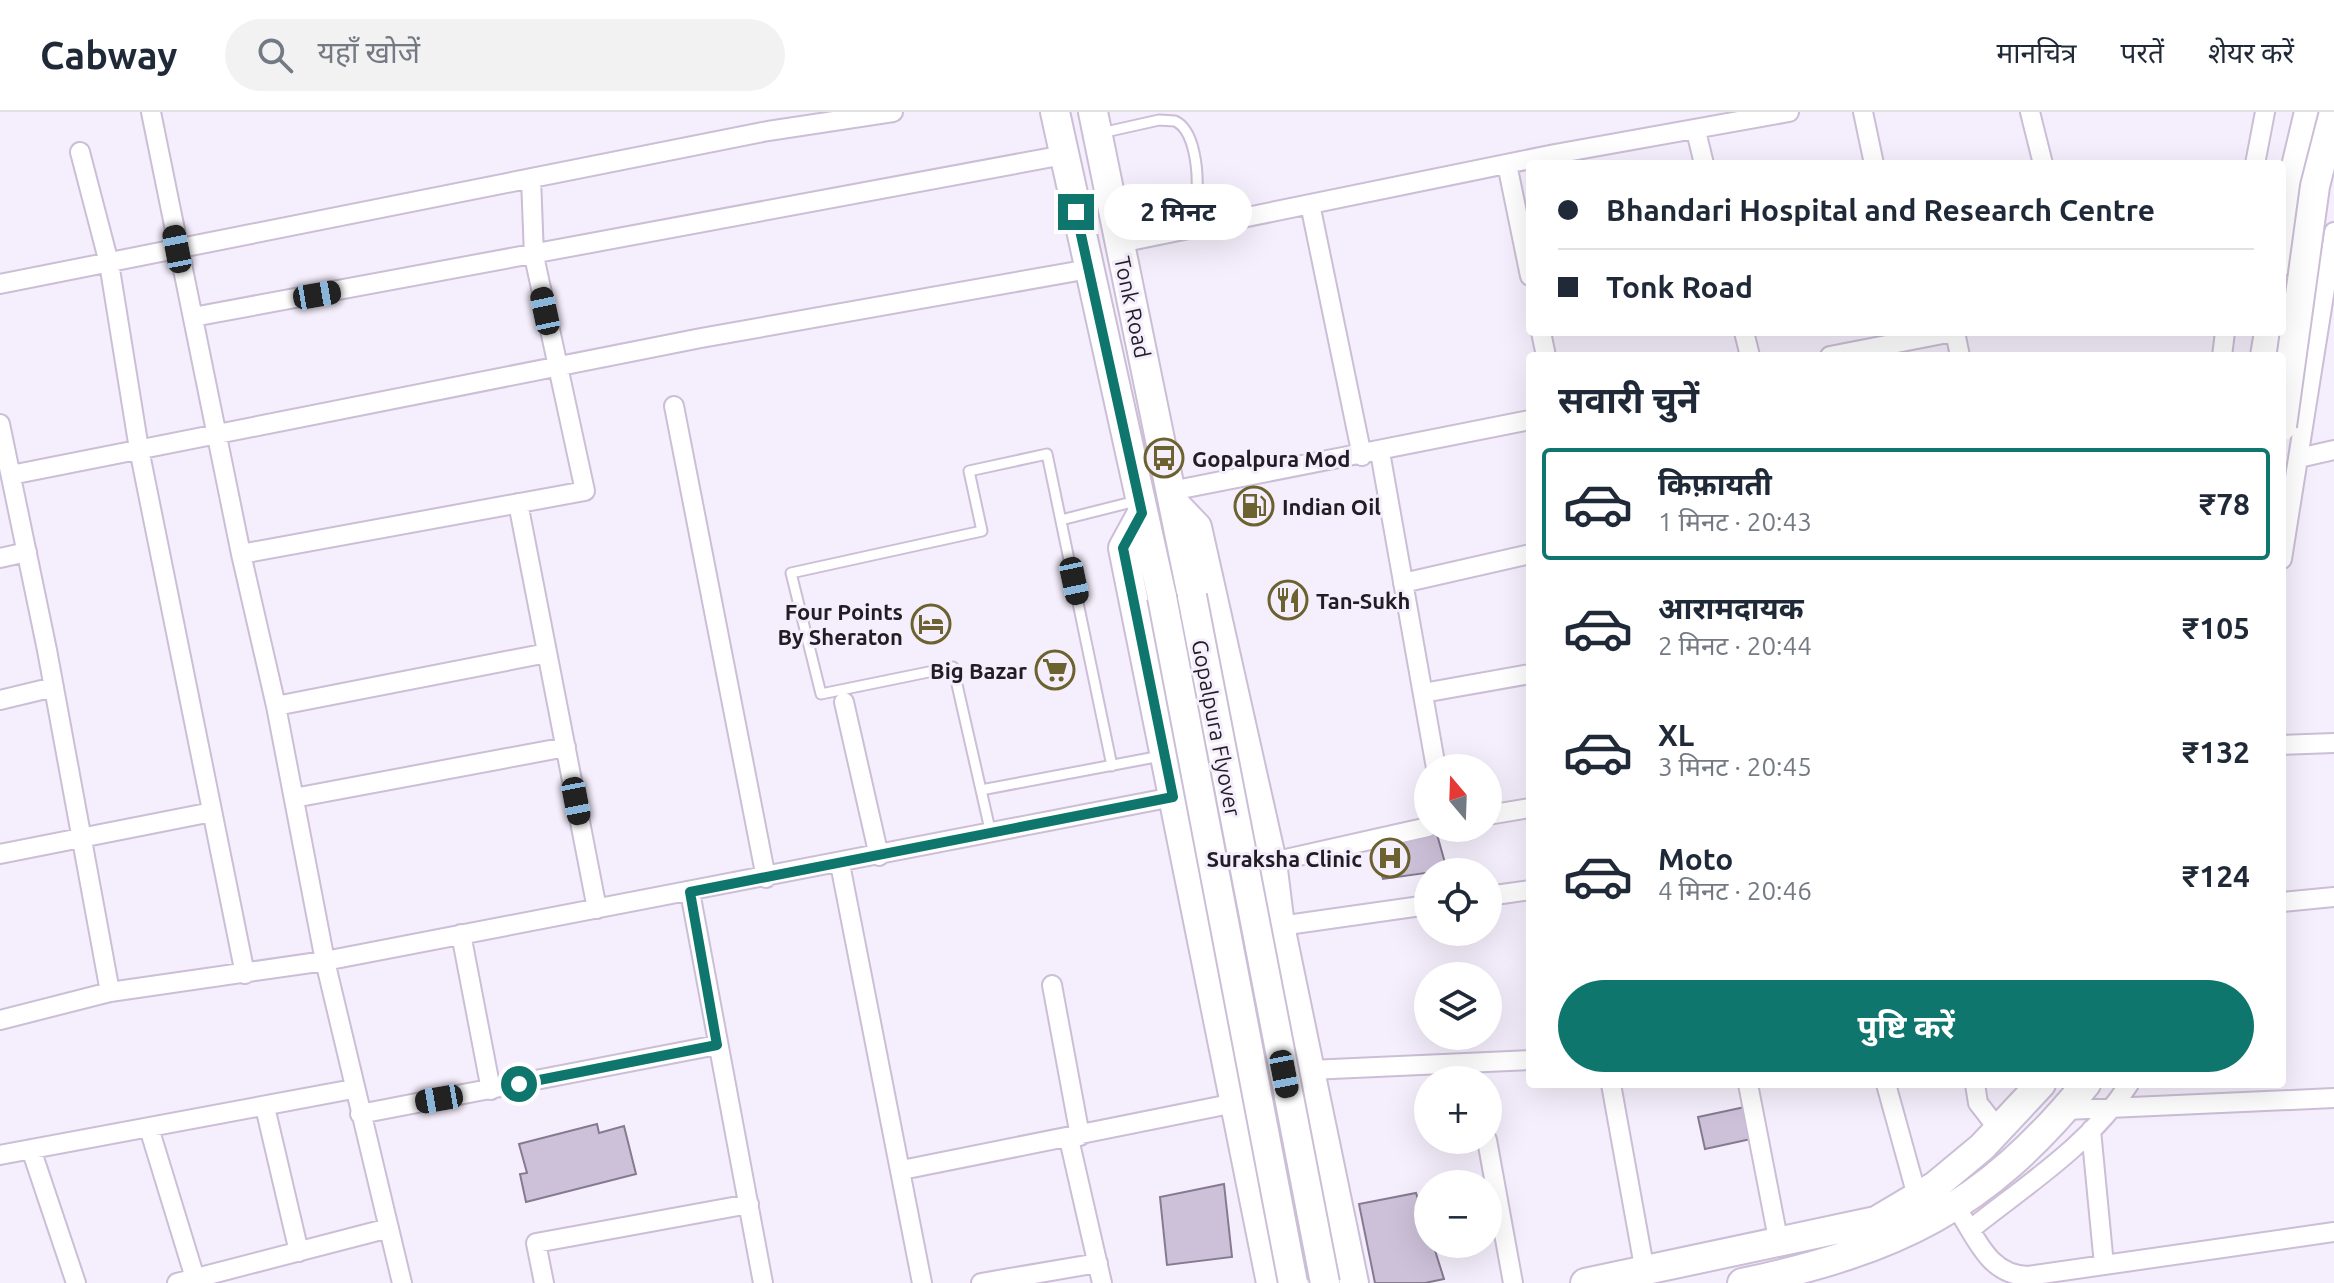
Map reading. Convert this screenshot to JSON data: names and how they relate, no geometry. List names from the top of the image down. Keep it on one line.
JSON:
{"streets":{"main road":["Tonk Road","Gopalpura Flyover"]},"crossings":[["Tonk Road","Gopalpura Flyover"]],"places":{"bus stop":["Gopalpura Mod"],"fuel station":["Indian Oil"],"restaurant":["Tan-Sukh"],"hotel":["Four Points By Sheraton"],"supermarket":["Big Bazar"],"hospital":["Suraksha Clinic"]},"north":"top","page":{"header":"Cabway","search":"यहाँ खोजें","nav":["मानचित्र","परतें","शेयर करें"],"banner":["Bhandari Hospital and Research Centre","Tonk Road"],"bubble":"2 मिनट","heading":"सवारी चुनें","list":[{"name":"किफ़ायती","note":"1 मिनट · 20:43","value":"₹78"},{"name":"आरामदायक","note":"2 मिनट · 20:44","value":"₹105"},{"name":"XL","note":"3 मिनट · 20:45","value":"₹132"},{"name":"Moto","note":"4 मिनट · 20:46","value":"₹124"}],"map_buttons":["+","−"],"buttons":"पुष्टि करें"}}
